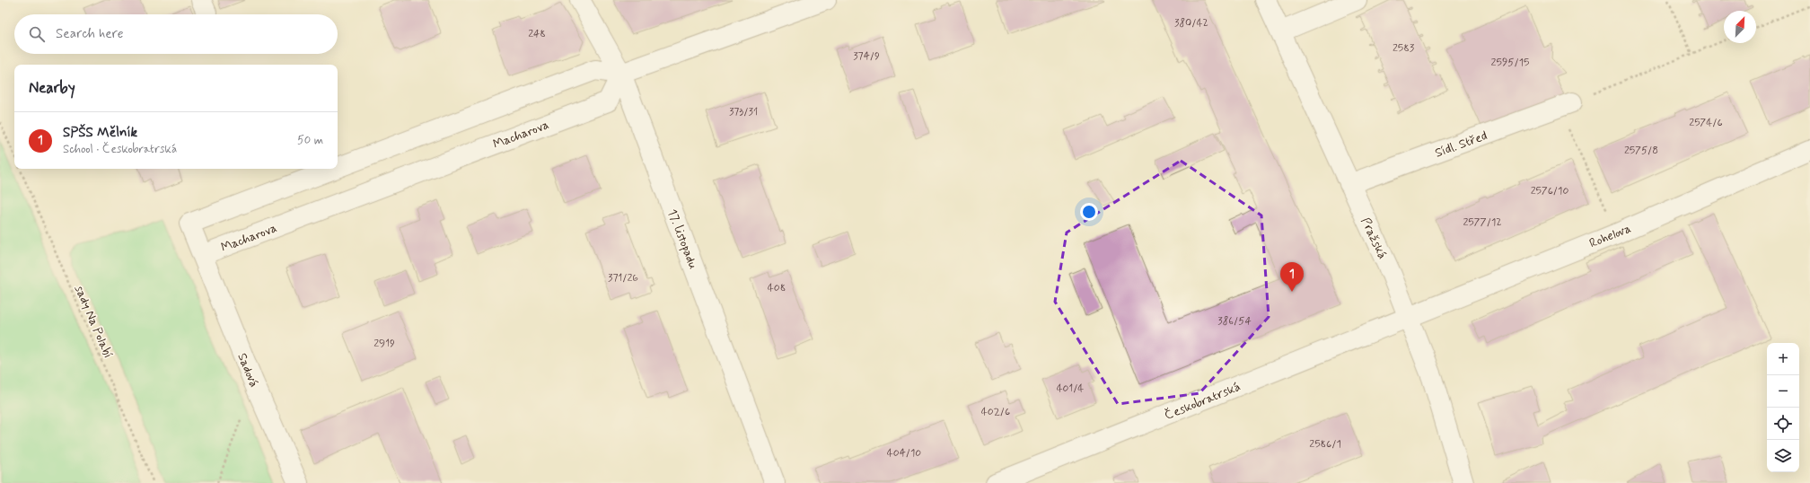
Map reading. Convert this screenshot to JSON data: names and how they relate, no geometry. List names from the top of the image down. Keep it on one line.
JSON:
{"streets":{"street":["Macharova","Sídl. Střed","Rohelova","Pražská","17. listopadu","Sadová","Českobratrská"],"path":["sady Na Polabí"]},"crossings":[["Macharova","17. listopadu"],["Macharova","Sadová"],["Sídl. Střed","Pražská"],["Rohelova","Pražská"],["Rohelova","Českobratrská"],["Pražská","Českobratrská"],["17. listopadu","Sadová"]],"house_numbers":["380/42","248","2583","374/9","2595/15","373/31","2574/6","2575/8","2576/10","2577/12","371/26","408","386/54","2919","401/4","402/6","2586/1","404/10"],"north":"top right","page":{"search":"Search here","heading":"Nearby","list":[{"mark":"1","name":"SPŠS Mělník","note":"School · Českobratrská","value":"50 m"}],"pins":"1","map_buttons":["+","−"]}}
